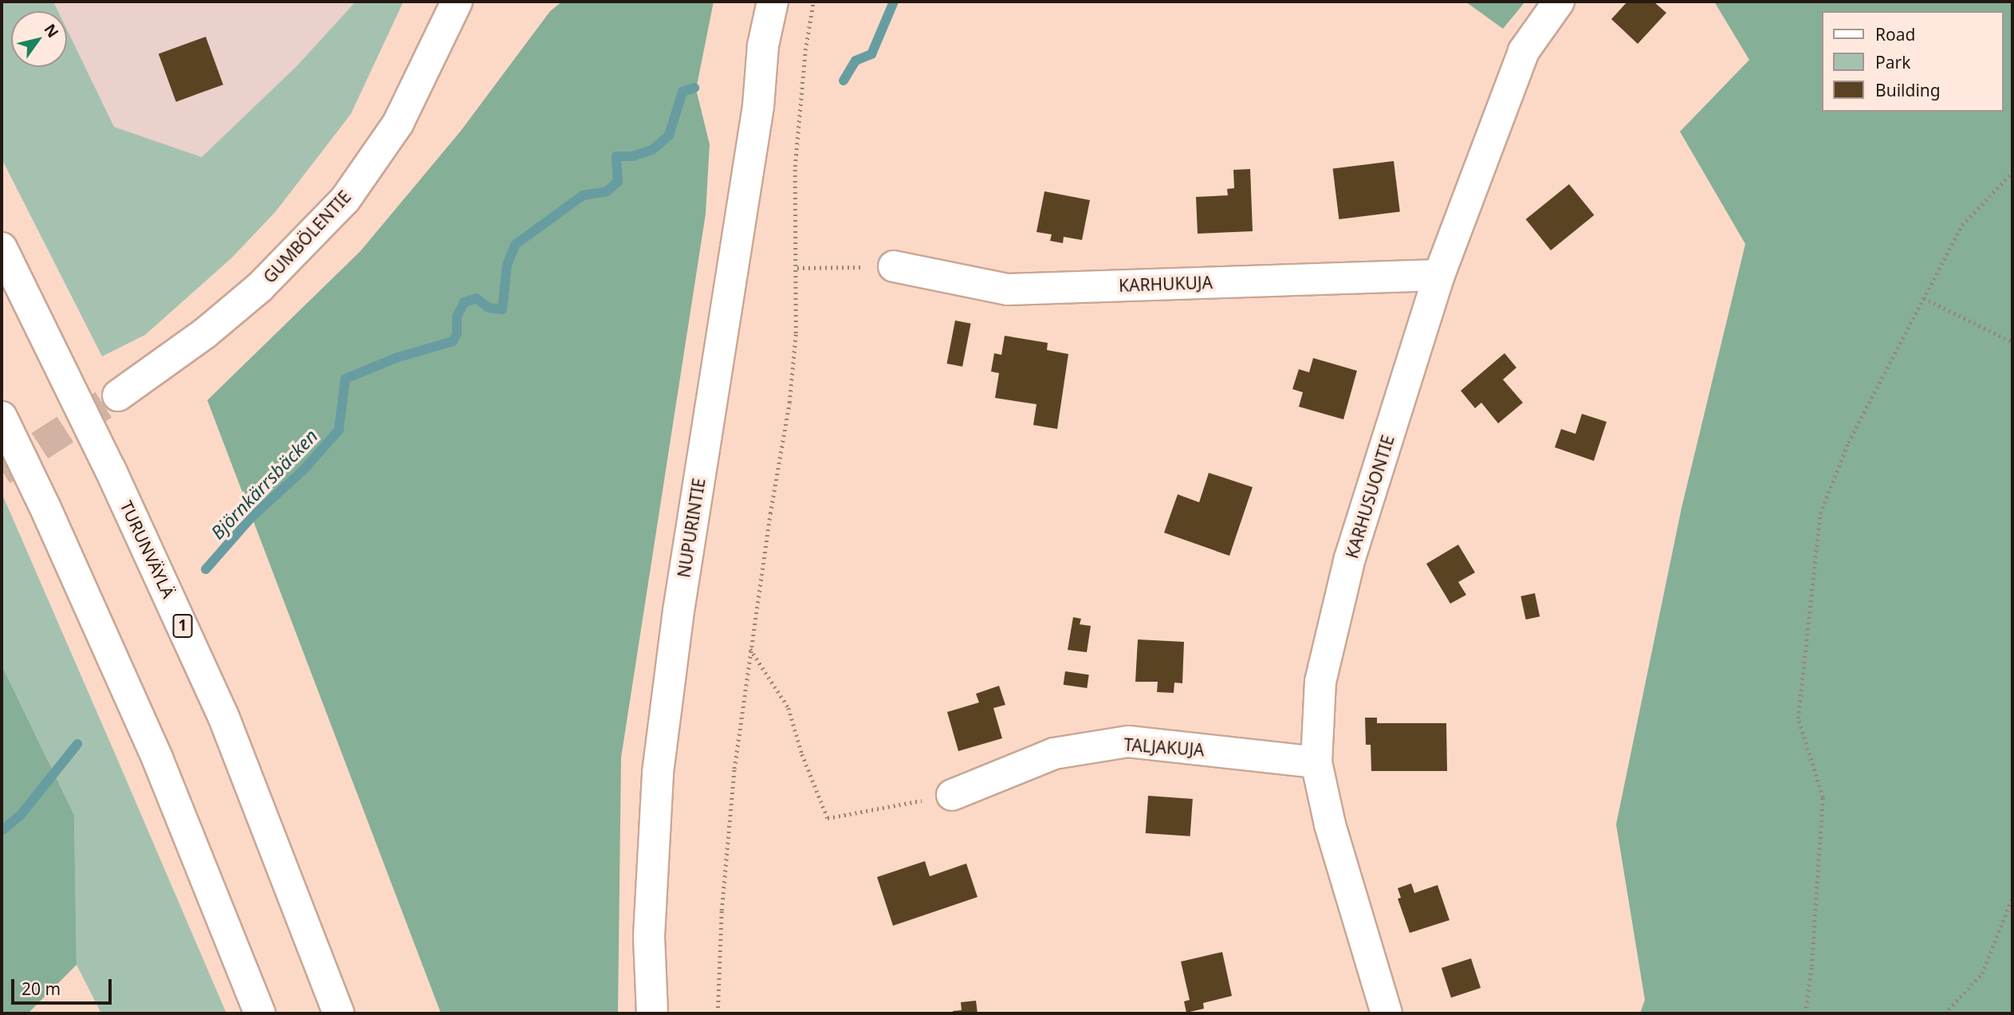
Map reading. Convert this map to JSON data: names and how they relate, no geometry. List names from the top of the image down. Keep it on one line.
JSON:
{"streets":{"main road":["GUMBÖLENTIE","KARHUKUJA","KARHUSUONTIE","NUPURINTIE","TURUNVÄYLÄ","1","TALJAKUJA"]},"crossings":[["KARHUKUJA","KARHUSUONTIE"],["KARHUSUONTIE","TALJAKUJA"]],"water":["Björnkärrsbäcken"],"legend":["Road","Park","Building"],"scale_bar":"20 m","north":"top right"}
